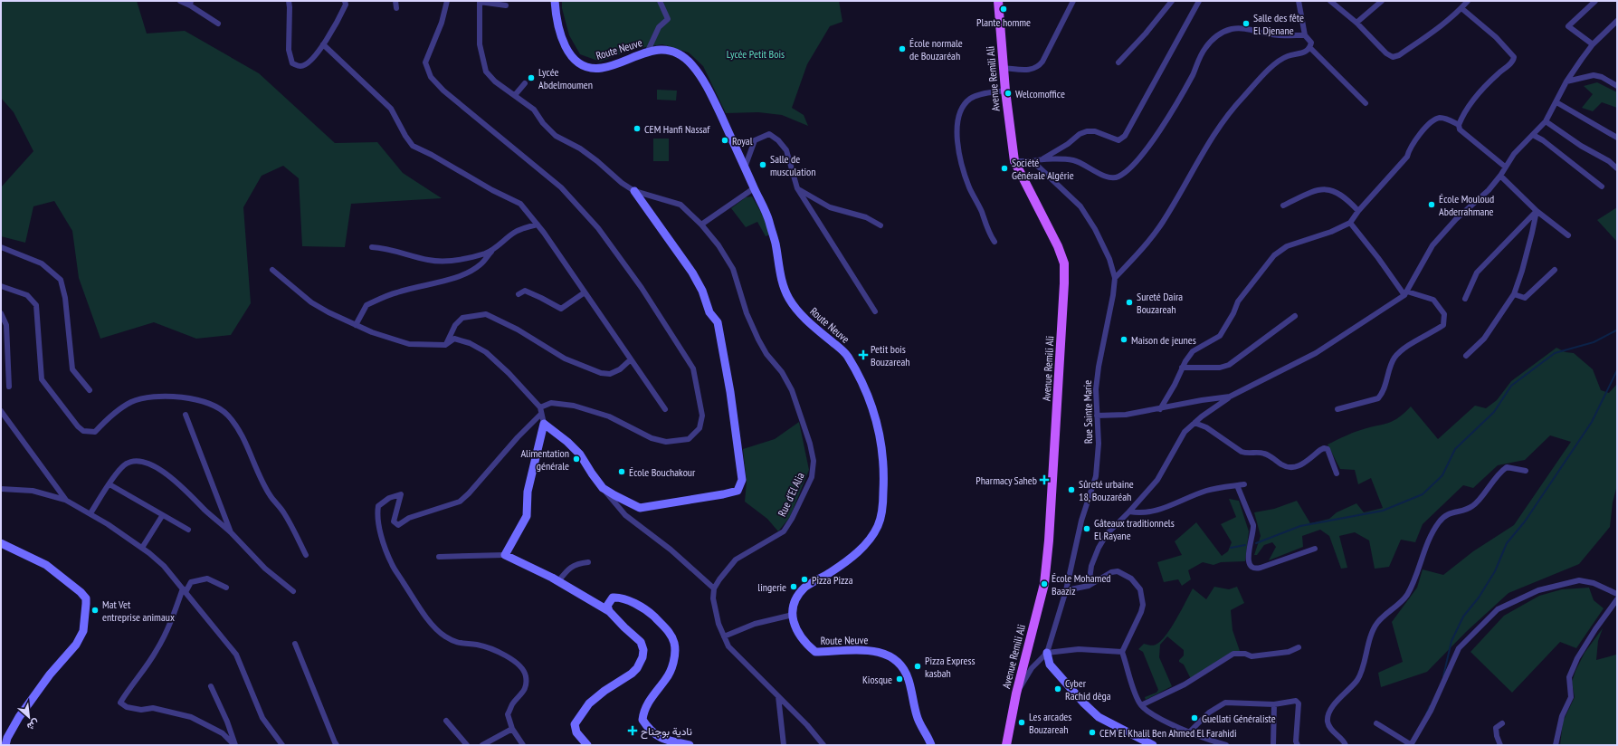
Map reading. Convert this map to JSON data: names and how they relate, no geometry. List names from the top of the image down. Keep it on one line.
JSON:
{"streets":{"main road":["Avenue Remili Ali"],"street":["Route Neuve","Rue Sainte Marie","Rue d'El Alia"]},"crossings":[["Avenue Remili Ali","Rue Sainte Marie"]],"parks":["Lycée Petit Bois"],"places":{"other":["Plante homme","Salle des fête El Djenane","École normale de Bouzaréah","Lycée Abdelmoumen","Welcomoffice","CEM Hanfi Nassaf","Royal","Salle de musculation","Société Générale Algérie","École Mouloud Abderrahmane","Sureté Daira Bouzareah","Maison de jeunes","Alimentation générale","École Bouchakour","Sûreté urbaine 18, Bouzaréah","Gâteaux traditionnels El Rayane","Pizza Pizza","École Mohamed Baaziz","lingerie","Mat Vet entreprise animaux","Pizza Express kasbah","Kiosque","Cyber Rachid dèga","Guellati Généraliste","Les arcades Bouzareah","CEM El Khalil Ben Ahmed El Farahidi"],"health":["Petit bois Bouzareah","Pharmacy Saheb","نادية بوجناح"]},"north":"bottom right"}
